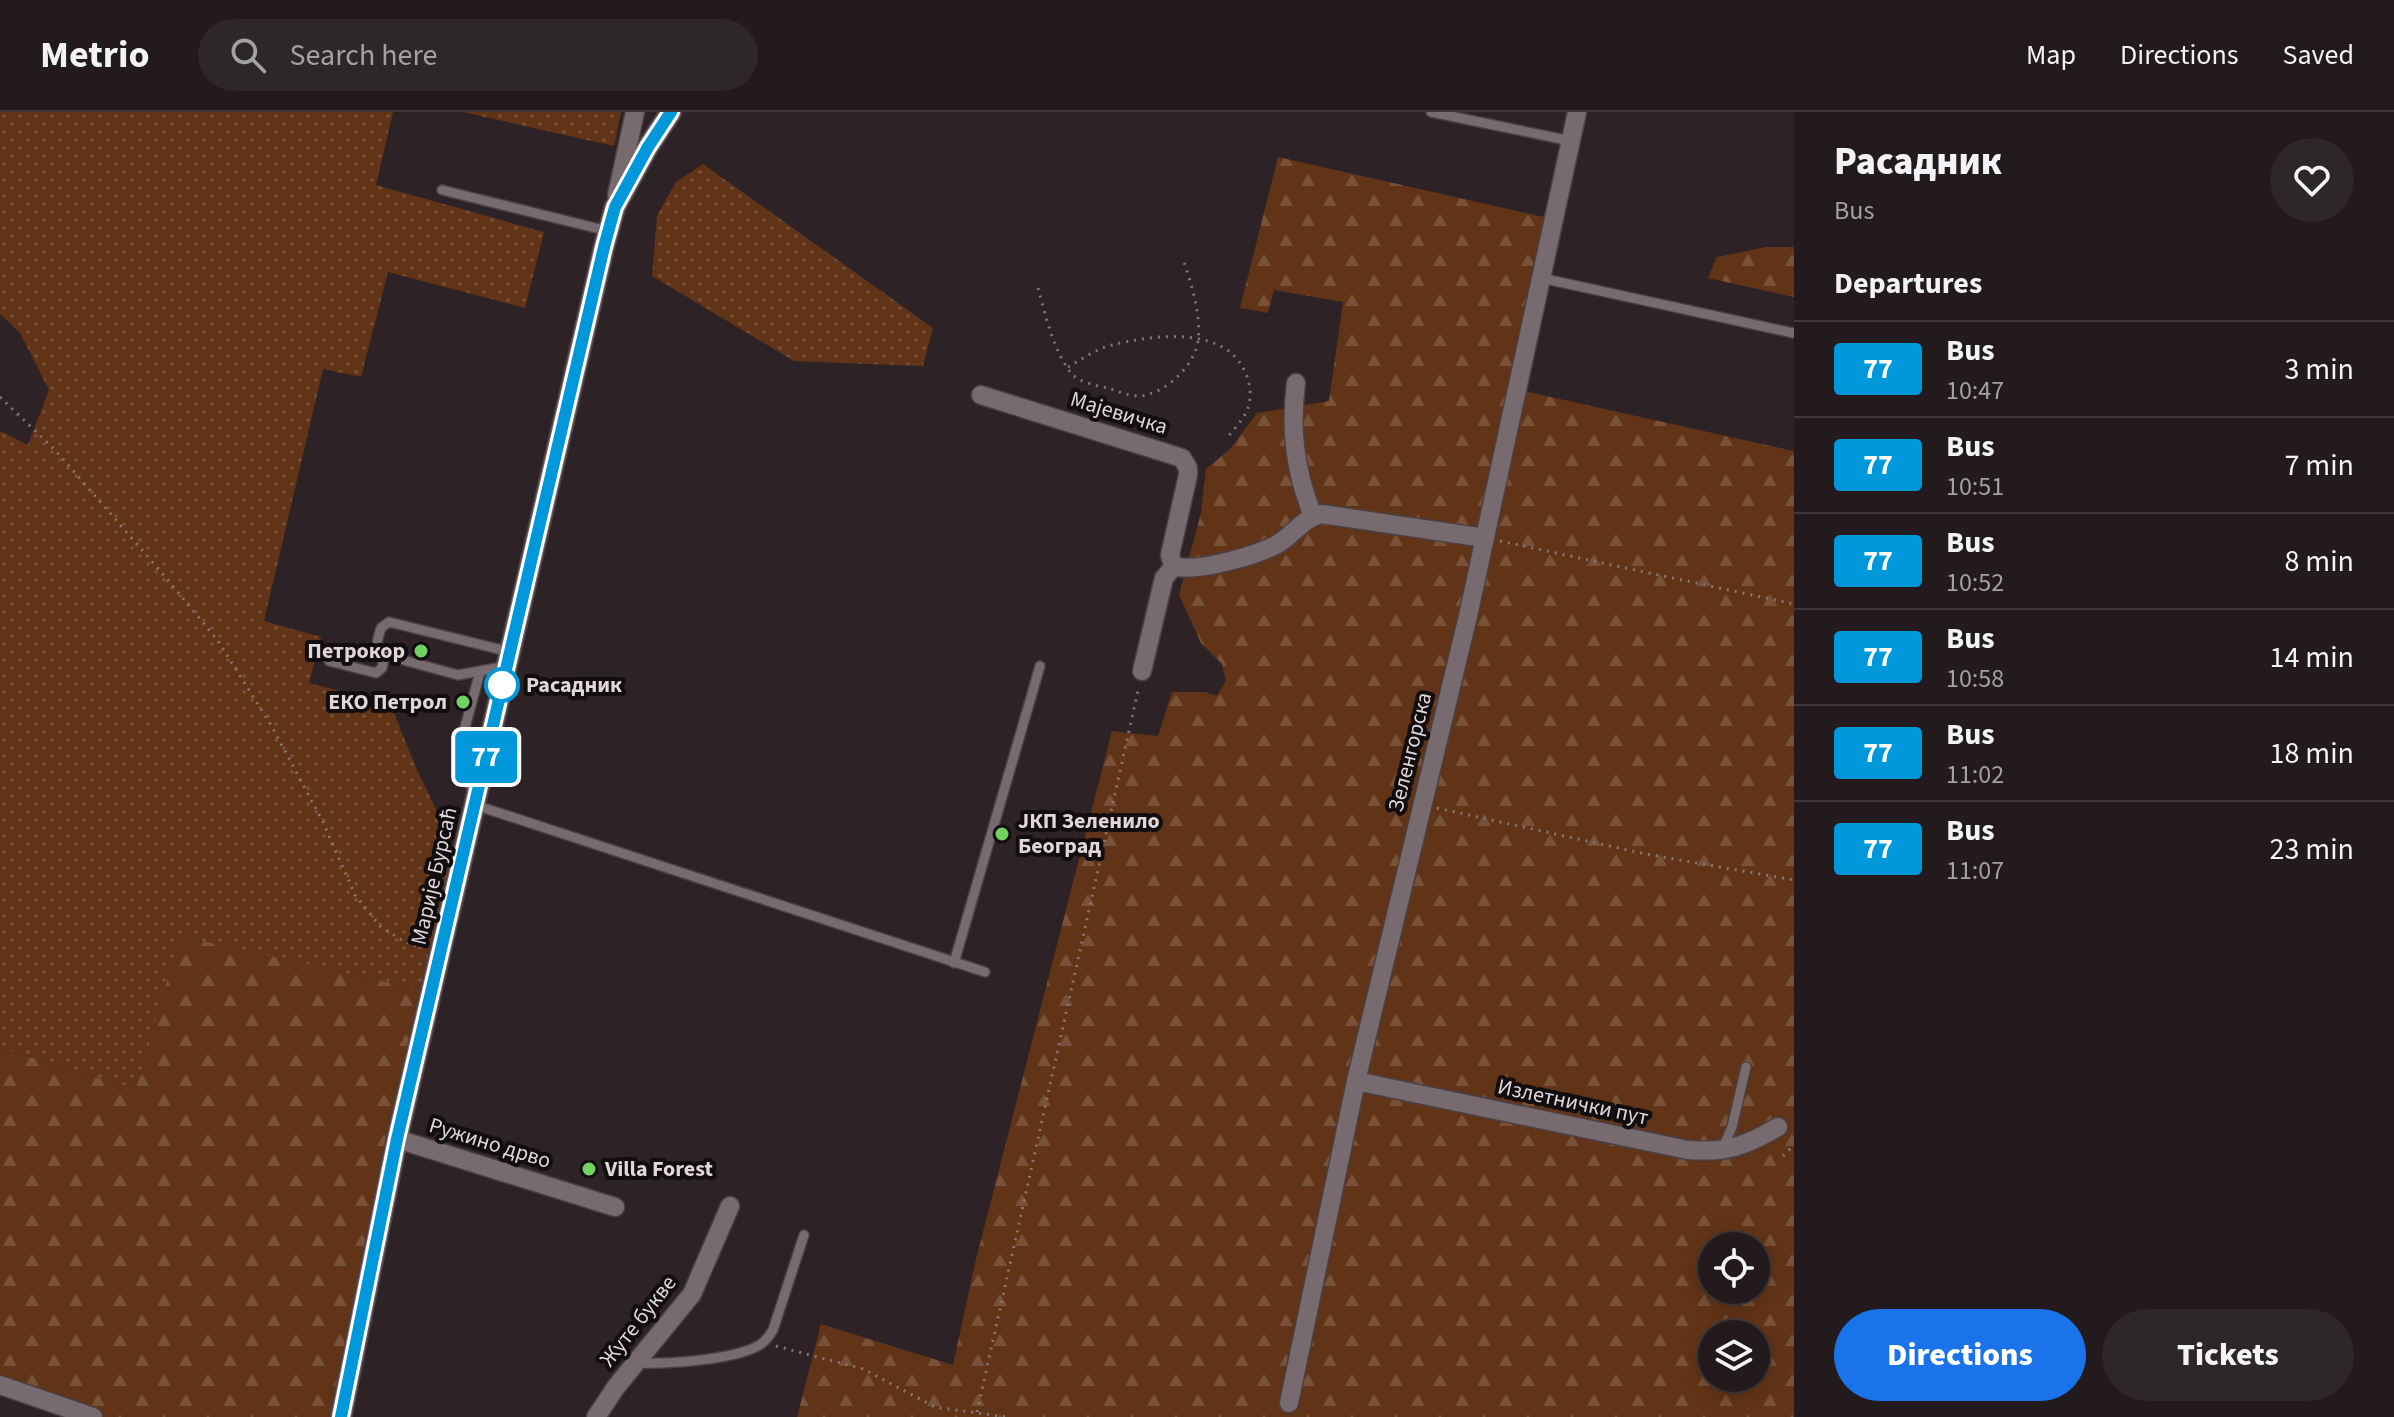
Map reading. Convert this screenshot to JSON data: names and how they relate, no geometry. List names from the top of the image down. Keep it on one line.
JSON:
{"streets":{"street":["Мајевичка","Зеленгорска","Марије Бурсаћ","Излетнички пут","Ружино дрво","Жуте букве"]},"crossings":[["Зеленгорска","Излетнички пут"],["Марије Бурсаћ","Ружино дрво"]],"places":["Петрокор","Расадник","ЕКО Петрол","ЈКП Зеленило Београд","Villa Forest"],"lines":["bus line 77"],"page":{"header":"Metrio","search":"Search here","nav":["Map","Directions","Saved"],"on_map":"77","heading":[["Расадник","Bus"],"Departures"],"list":[{"mark":"77","name":"Bus","note":"10:47","value":"3 min"},{"mark":"77","name":"Bus","note":"10:51","value":"7 min"},{"mark":"77","name":"Bus","note":"10:52","value":"8 min"},{"mark":"77","name":"Bus","note":"10:58","value":"14 min"},{"mark":"77","name":"Bus","note":"11:02","value":"18 min"},{"mark":"77","name":"Bus","note":"11:07","value":"23 min"}],"buttons":["Directions","Tickets"]}}
